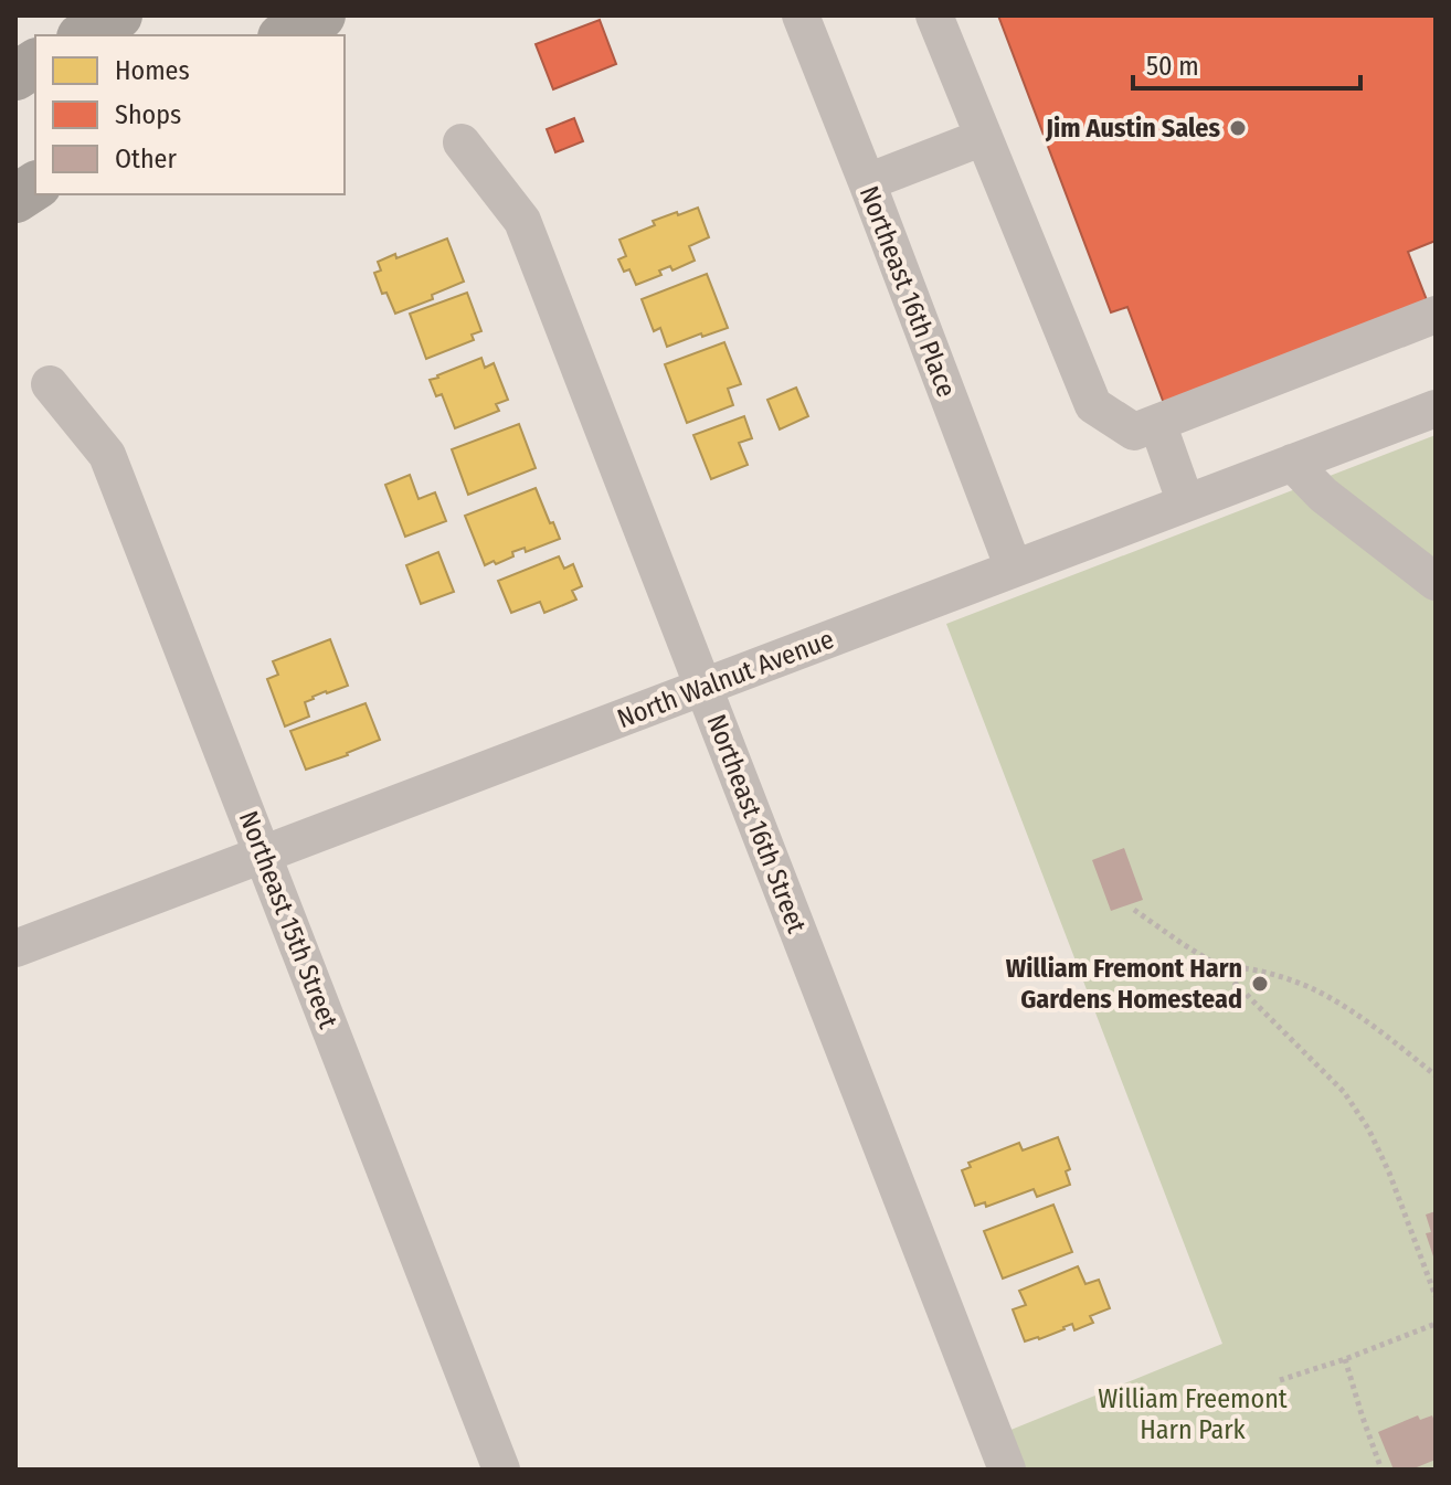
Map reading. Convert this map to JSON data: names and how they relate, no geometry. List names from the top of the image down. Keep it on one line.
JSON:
{"streets":{"street":["Northeast 16th Place","North Walnut Avenue","Northeast 16th Street","Northeast 15th Street"]},"crossings":[["Northeast 16th Place","North Walnut Avenue"],["North Walnut Avenue","Northeast 16th Street"],["North Walnut Avenue","Northeast 15th Street"]],"parks":["William Freemont Harn Park"],"places":["Jim Austin Sales","William Fremont Harn Gardens Homestead"],"legend":["Homes","Shops","Other"],"scale_bar":"50 m"}
